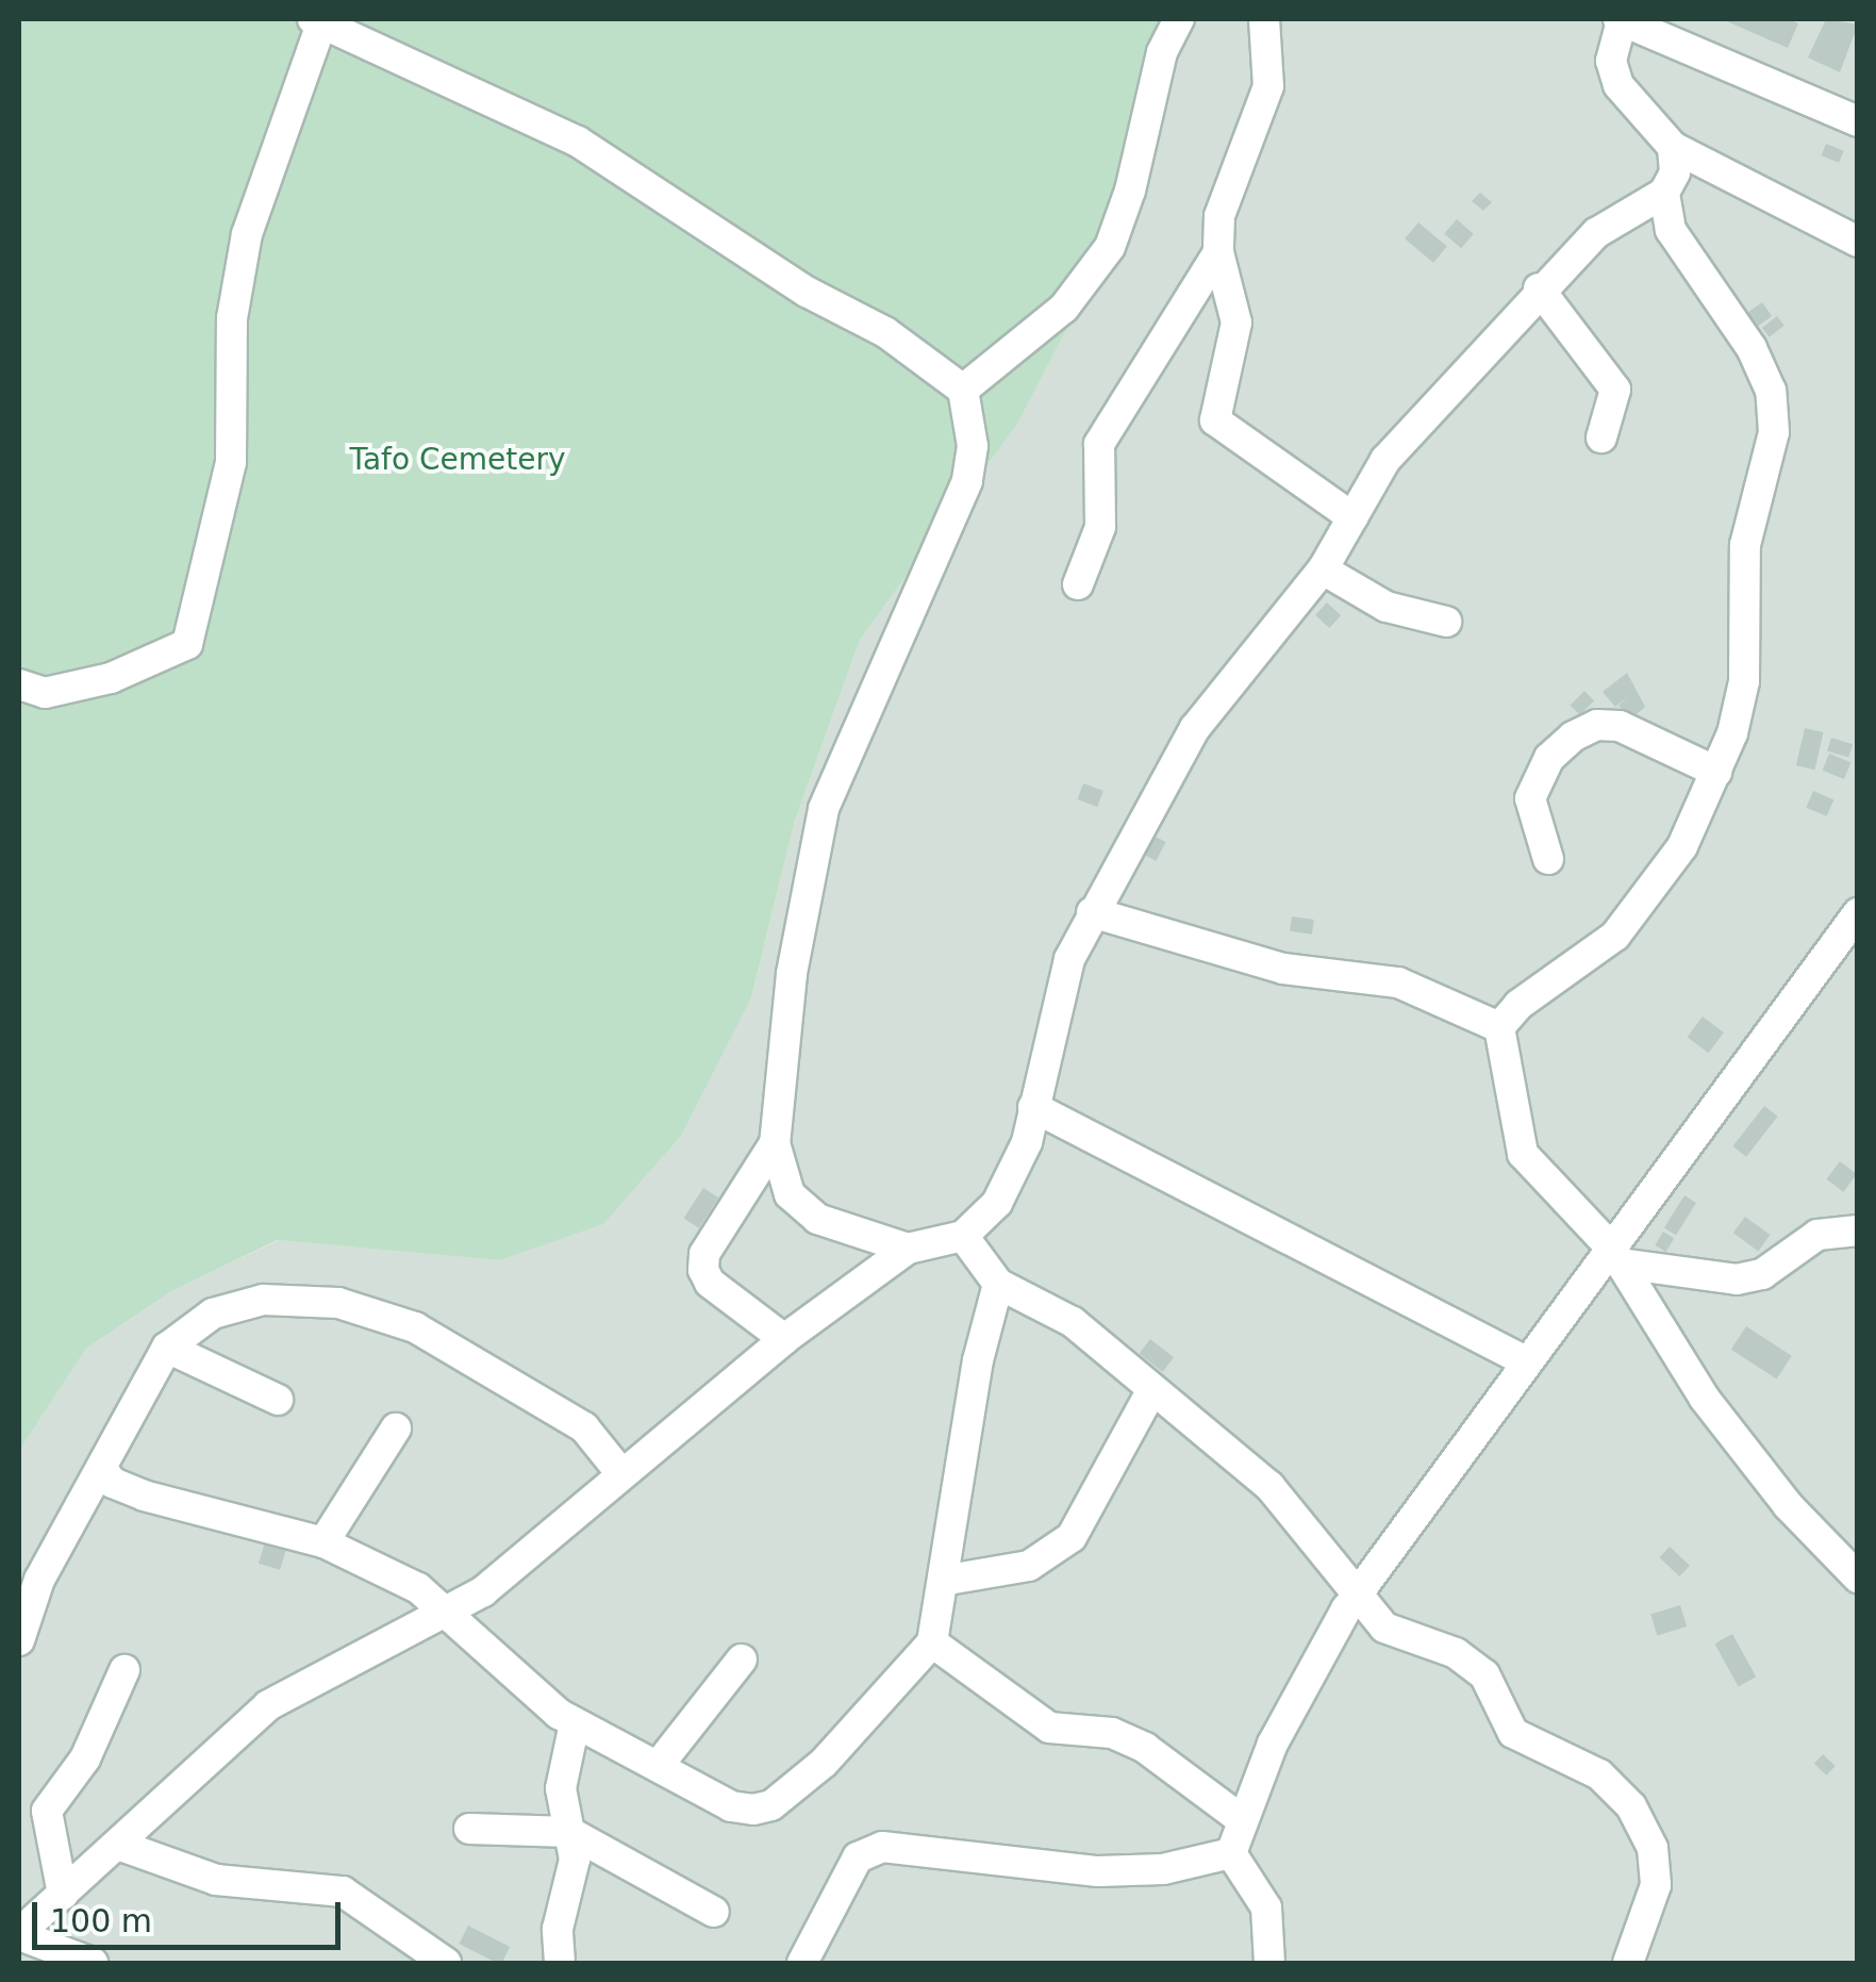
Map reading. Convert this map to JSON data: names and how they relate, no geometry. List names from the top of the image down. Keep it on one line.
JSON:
{"parks":["Tafo Cemetery"],"scale_bar":"100 m"}
